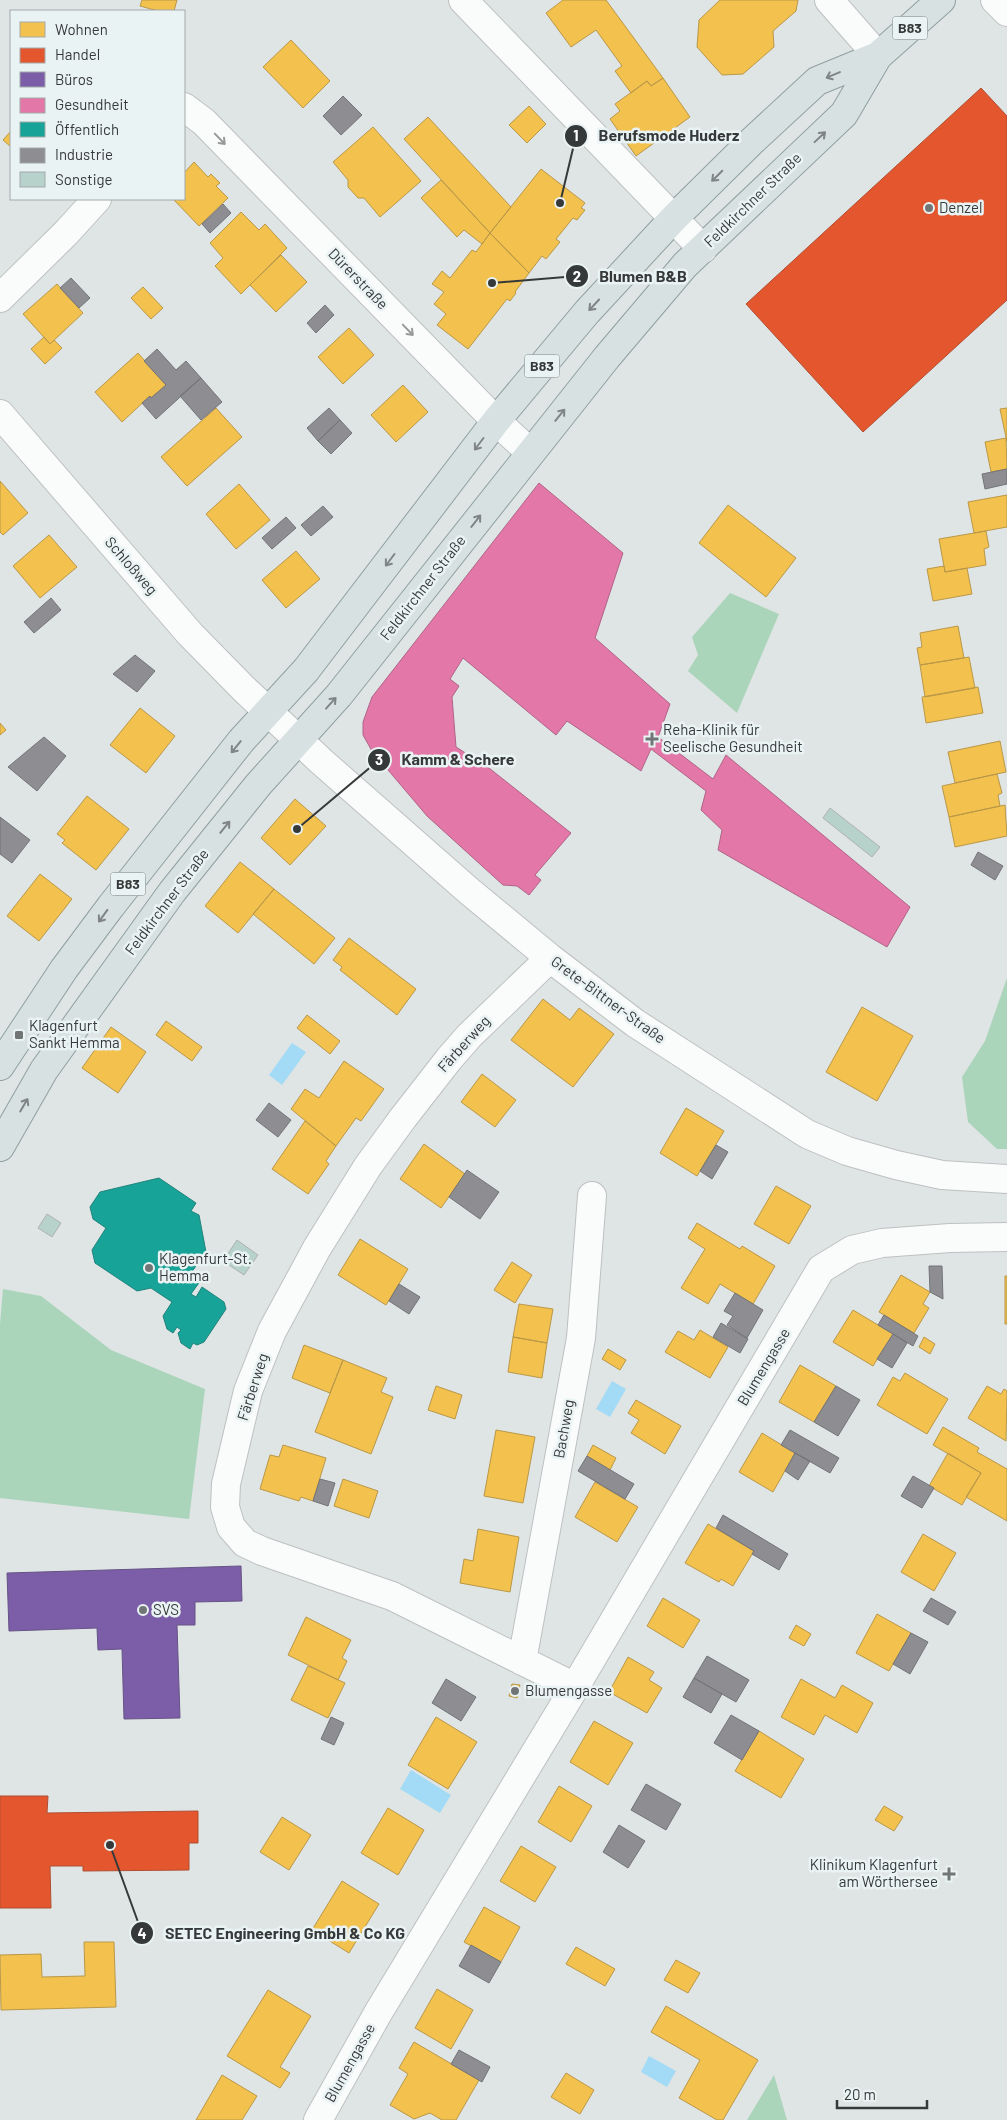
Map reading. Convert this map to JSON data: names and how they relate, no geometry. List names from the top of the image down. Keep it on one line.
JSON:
{"streets":{"main road":["B83","Feldkirchner Straße"],"street":["Dürerstraße","Schloßweg","Grete-Bittner-Straße","Färberweg","Blumengasse","Bachweg"]},"crossings":[["Feldkirchner Straße","Dürerstraße"],["Feldkirchner Straße","Schloßweg"],["Feldkirchner Straße","Grete-Bittner-Straße"],["Schloßweg","Grete-Bittner-Straße"],["Grete-Bittner-Straße","Färberweg"],["Färberweg","Blumengasse"],["Färberweg","Bachweg"]],"one_way":["Dürerstraße"],"places":{"other":["Berufsmode Huderz","Denzel","Blumen B&B","Kamm & Schere","Klagenfurt-St. Hemma","SVS","Blumengasse","SETEC Engineering GmbH & Co KG"],"health":["Reha-Klinik für Seelische Gesundheit","Klinikum Klagenfurt am Wörthersee"],"transit":["Klagenfurt Sankt Hemma"]},"legend":["Wohnen","Handel","Büros","Gesundheit","Öffentlich","Industrie","Sonstige"],"scale_bar":"20 m"}
